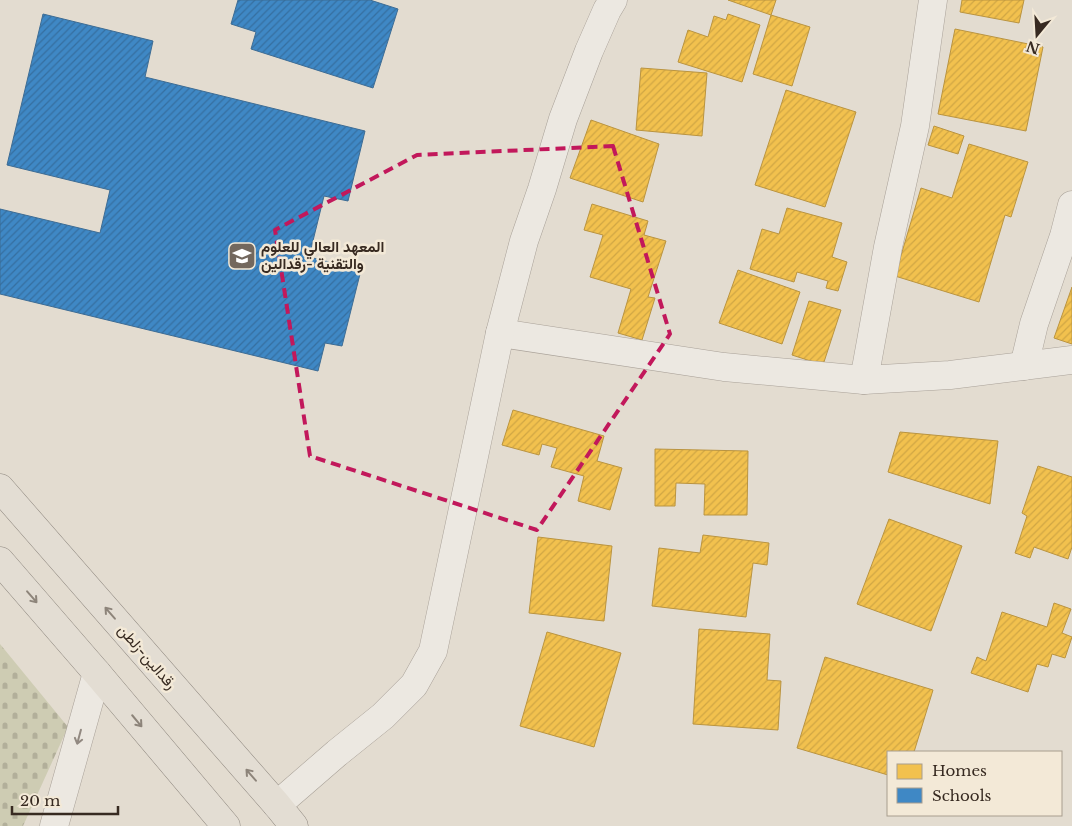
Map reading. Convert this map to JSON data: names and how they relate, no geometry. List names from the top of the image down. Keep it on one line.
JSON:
{"streets":{"main road":["رقدالين-زلطن"]},"places":{"school or university":["المعهد العالي للعلوم والتقنية -رقدالين"]},"legend":["Homes","Schools"],"scale_bar":"20 m","north":"bottom"}
